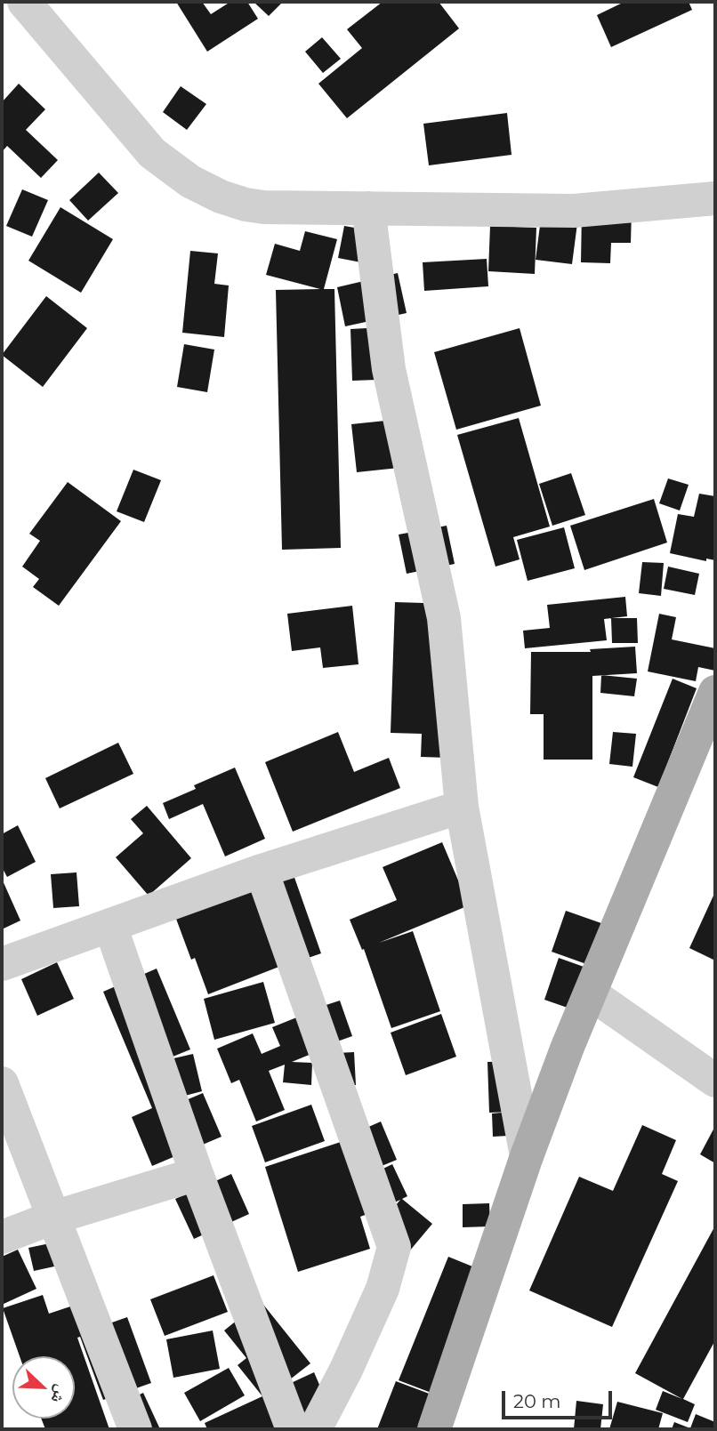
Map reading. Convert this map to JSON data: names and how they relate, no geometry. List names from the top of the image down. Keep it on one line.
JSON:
{"scale_bar":"20 m","north":"bottom right"}
